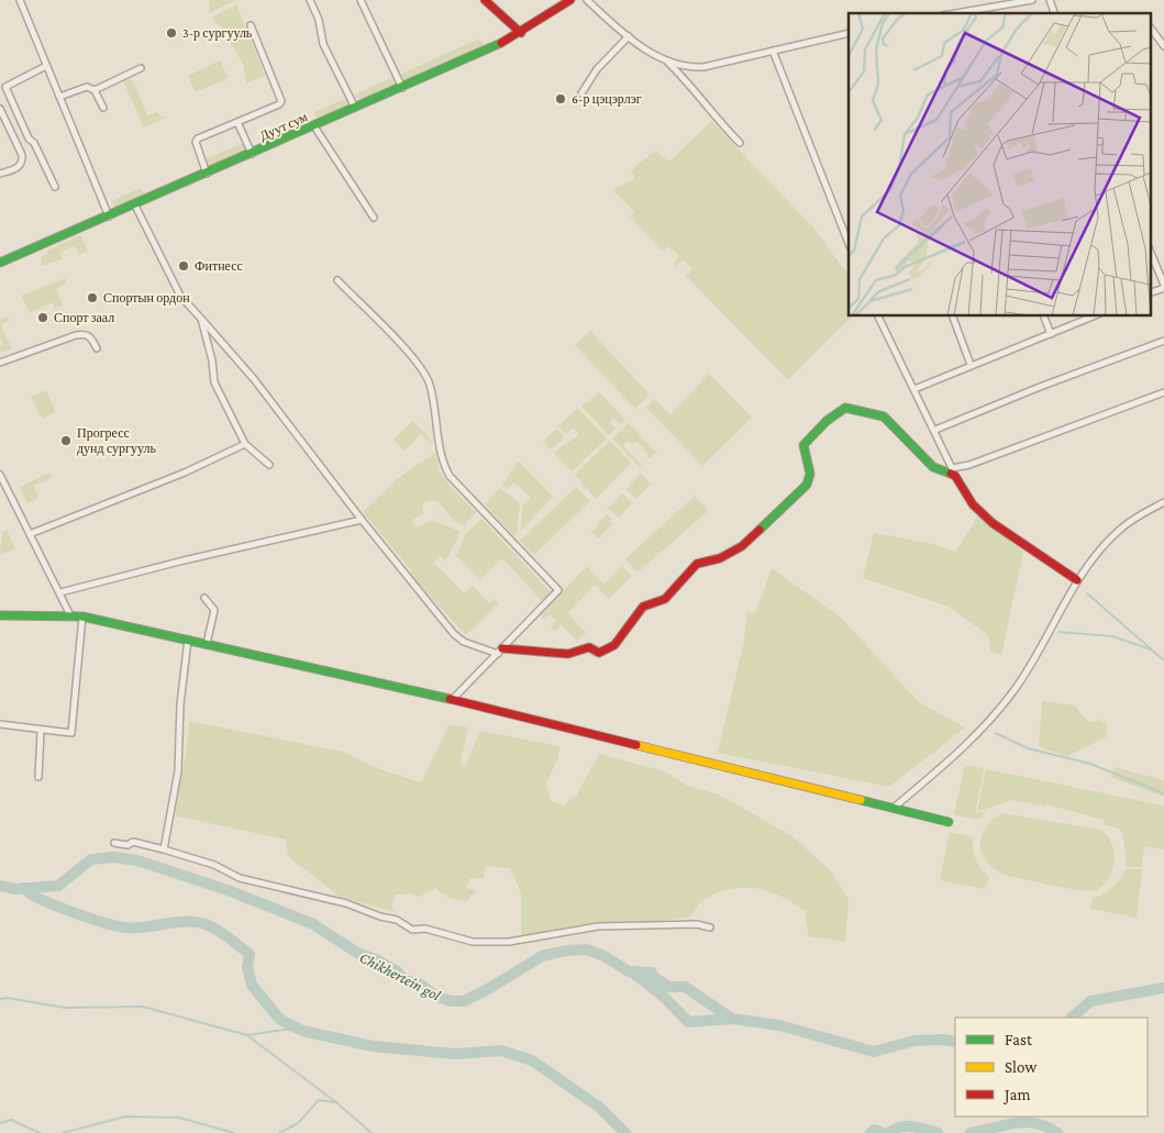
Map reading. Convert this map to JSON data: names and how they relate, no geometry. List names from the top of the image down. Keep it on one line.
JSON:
{"streets":{"street":["Дуут сум"]},"water":["Chikhertein gol"],"places":["3-р сургууль","6-р цэцэрлэг","Фитнесс","Спортын ордон","Спорт заал","Прогресс дунд сургууль"],"legend":["Fast","Slow","Jam"]}
